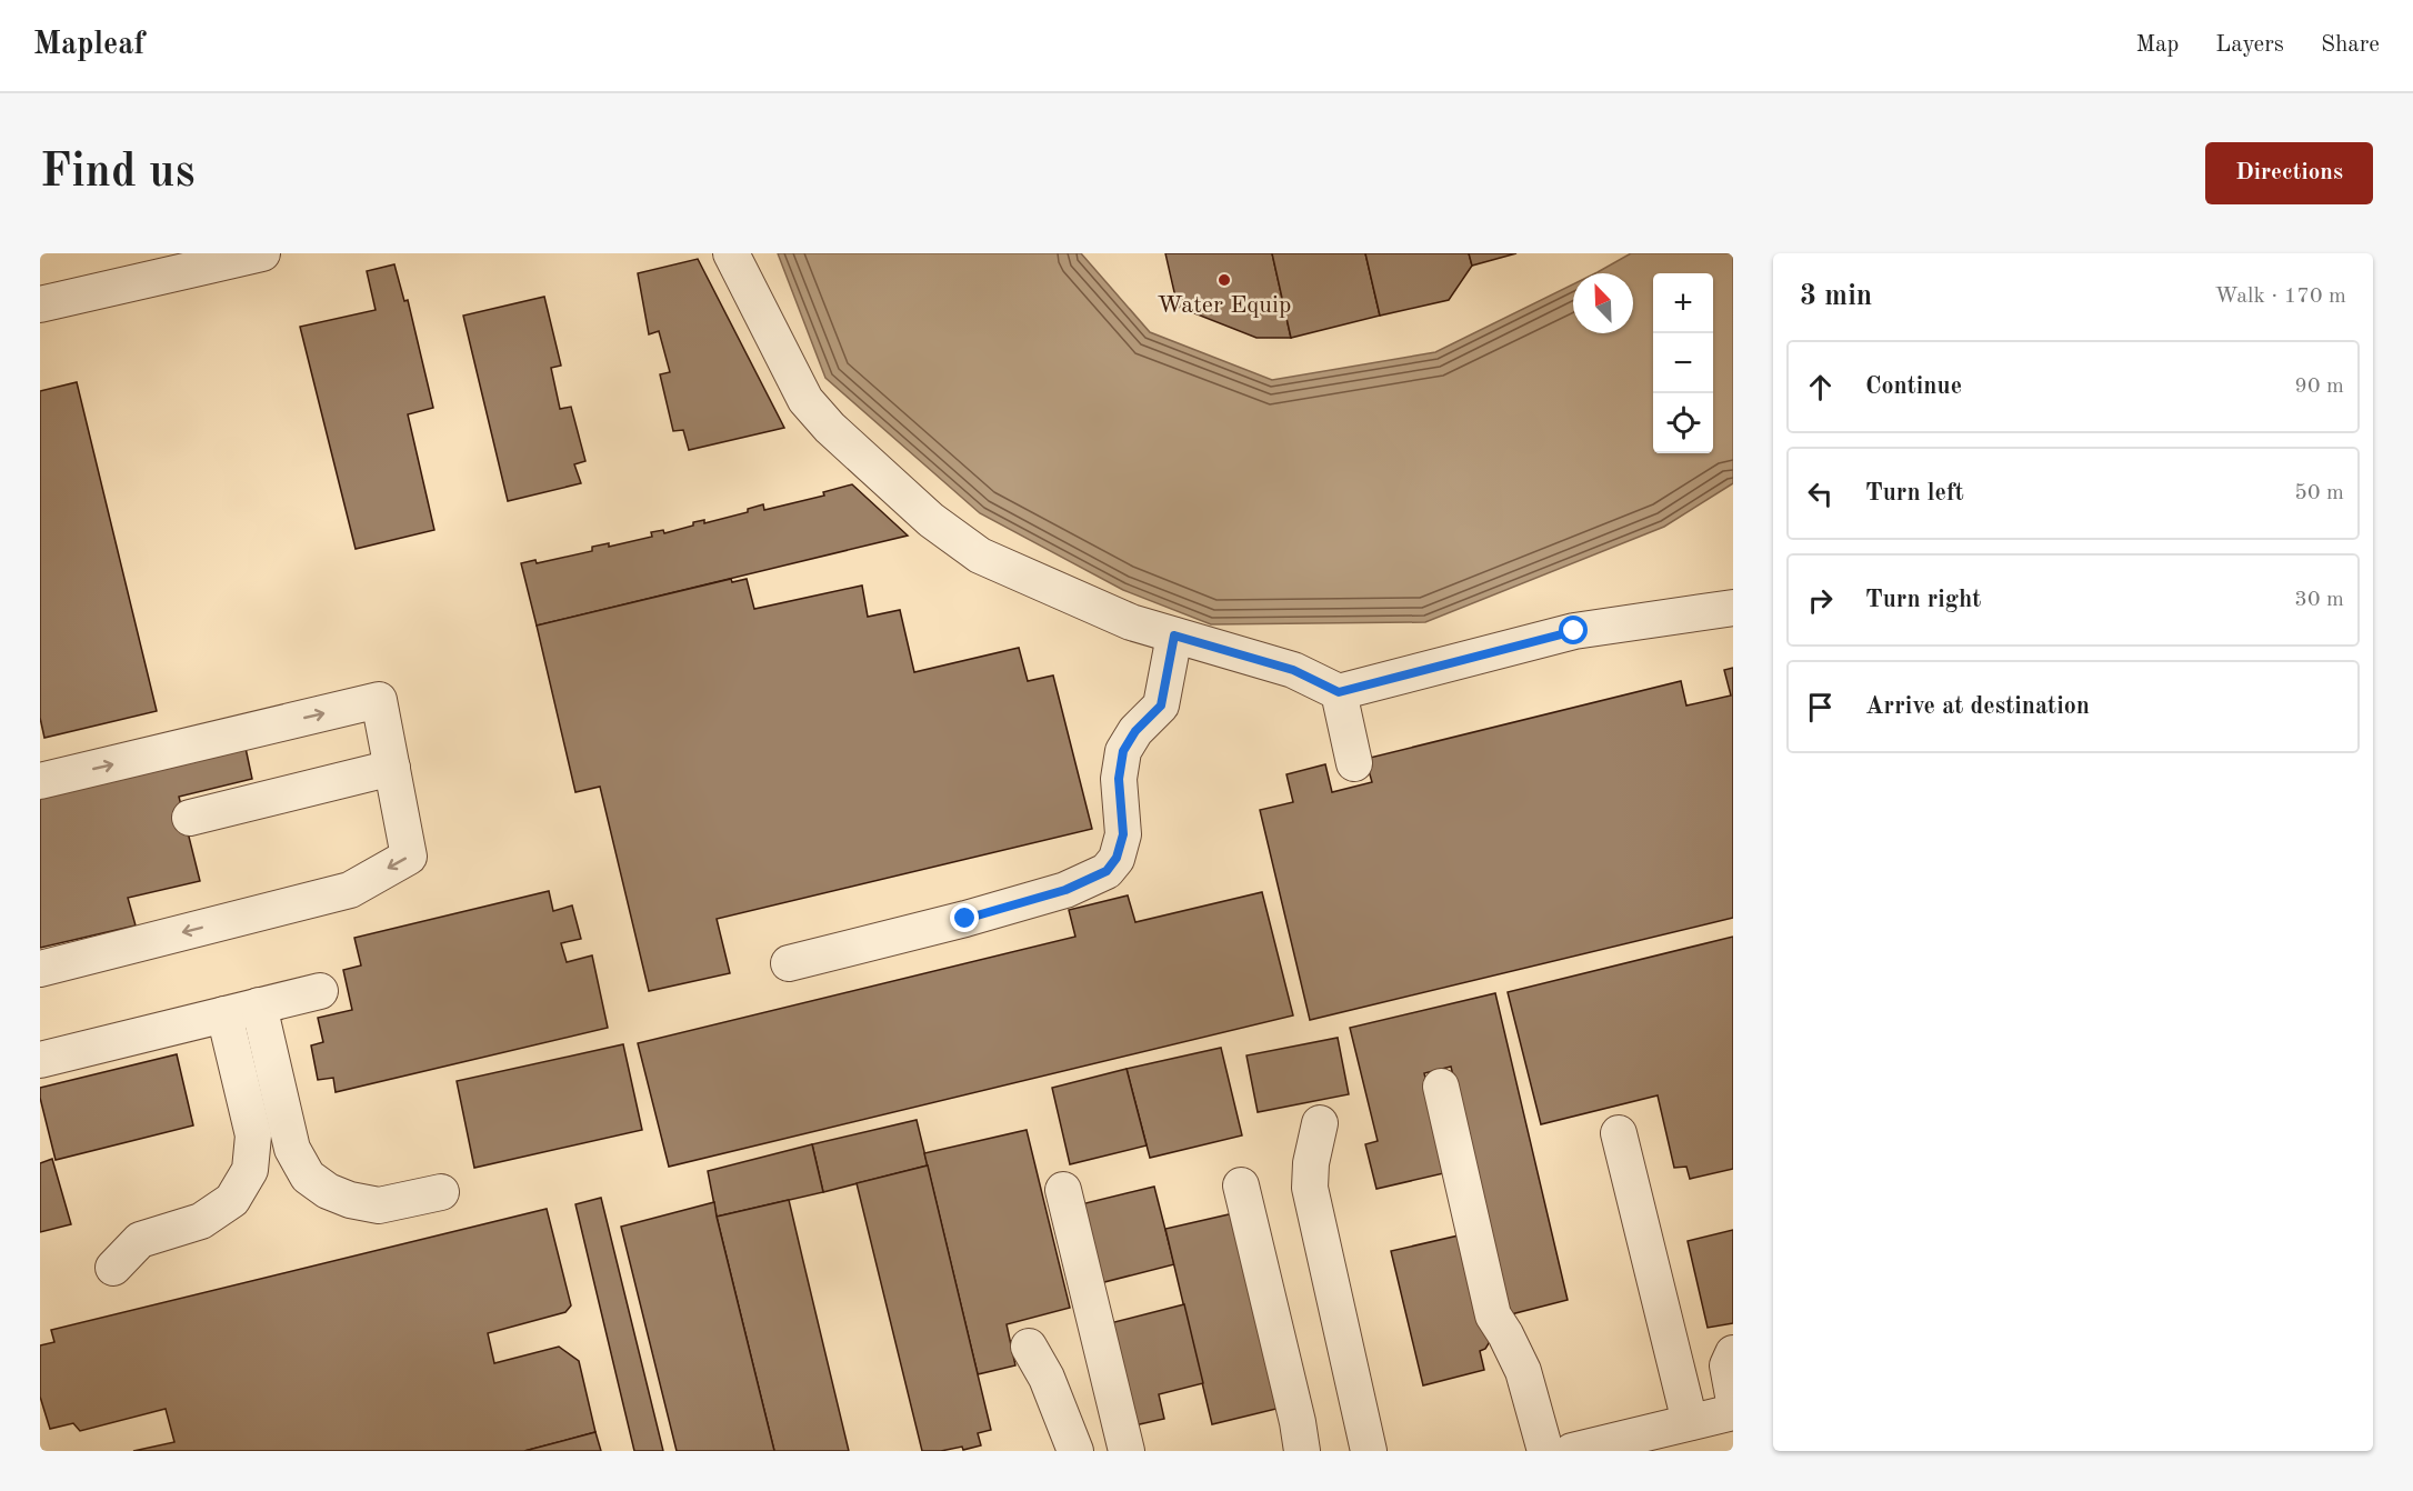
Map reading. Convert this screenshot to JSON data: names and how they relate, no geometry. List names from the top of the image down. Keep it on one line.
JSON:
{"places":["Water Equip"],"north":"top left","page":{"header":"Mapleaf","nav":["Map","Layers","Share"],"buttons":"Directions","title":"Find us","heading":["3 min","Walk · 170 m"],"map_buttons":["+","−"],"list":[["Continue","90 m"],["Turn left","50 m"],["Turn right","30 m"],"Arrive at destination"]}}
